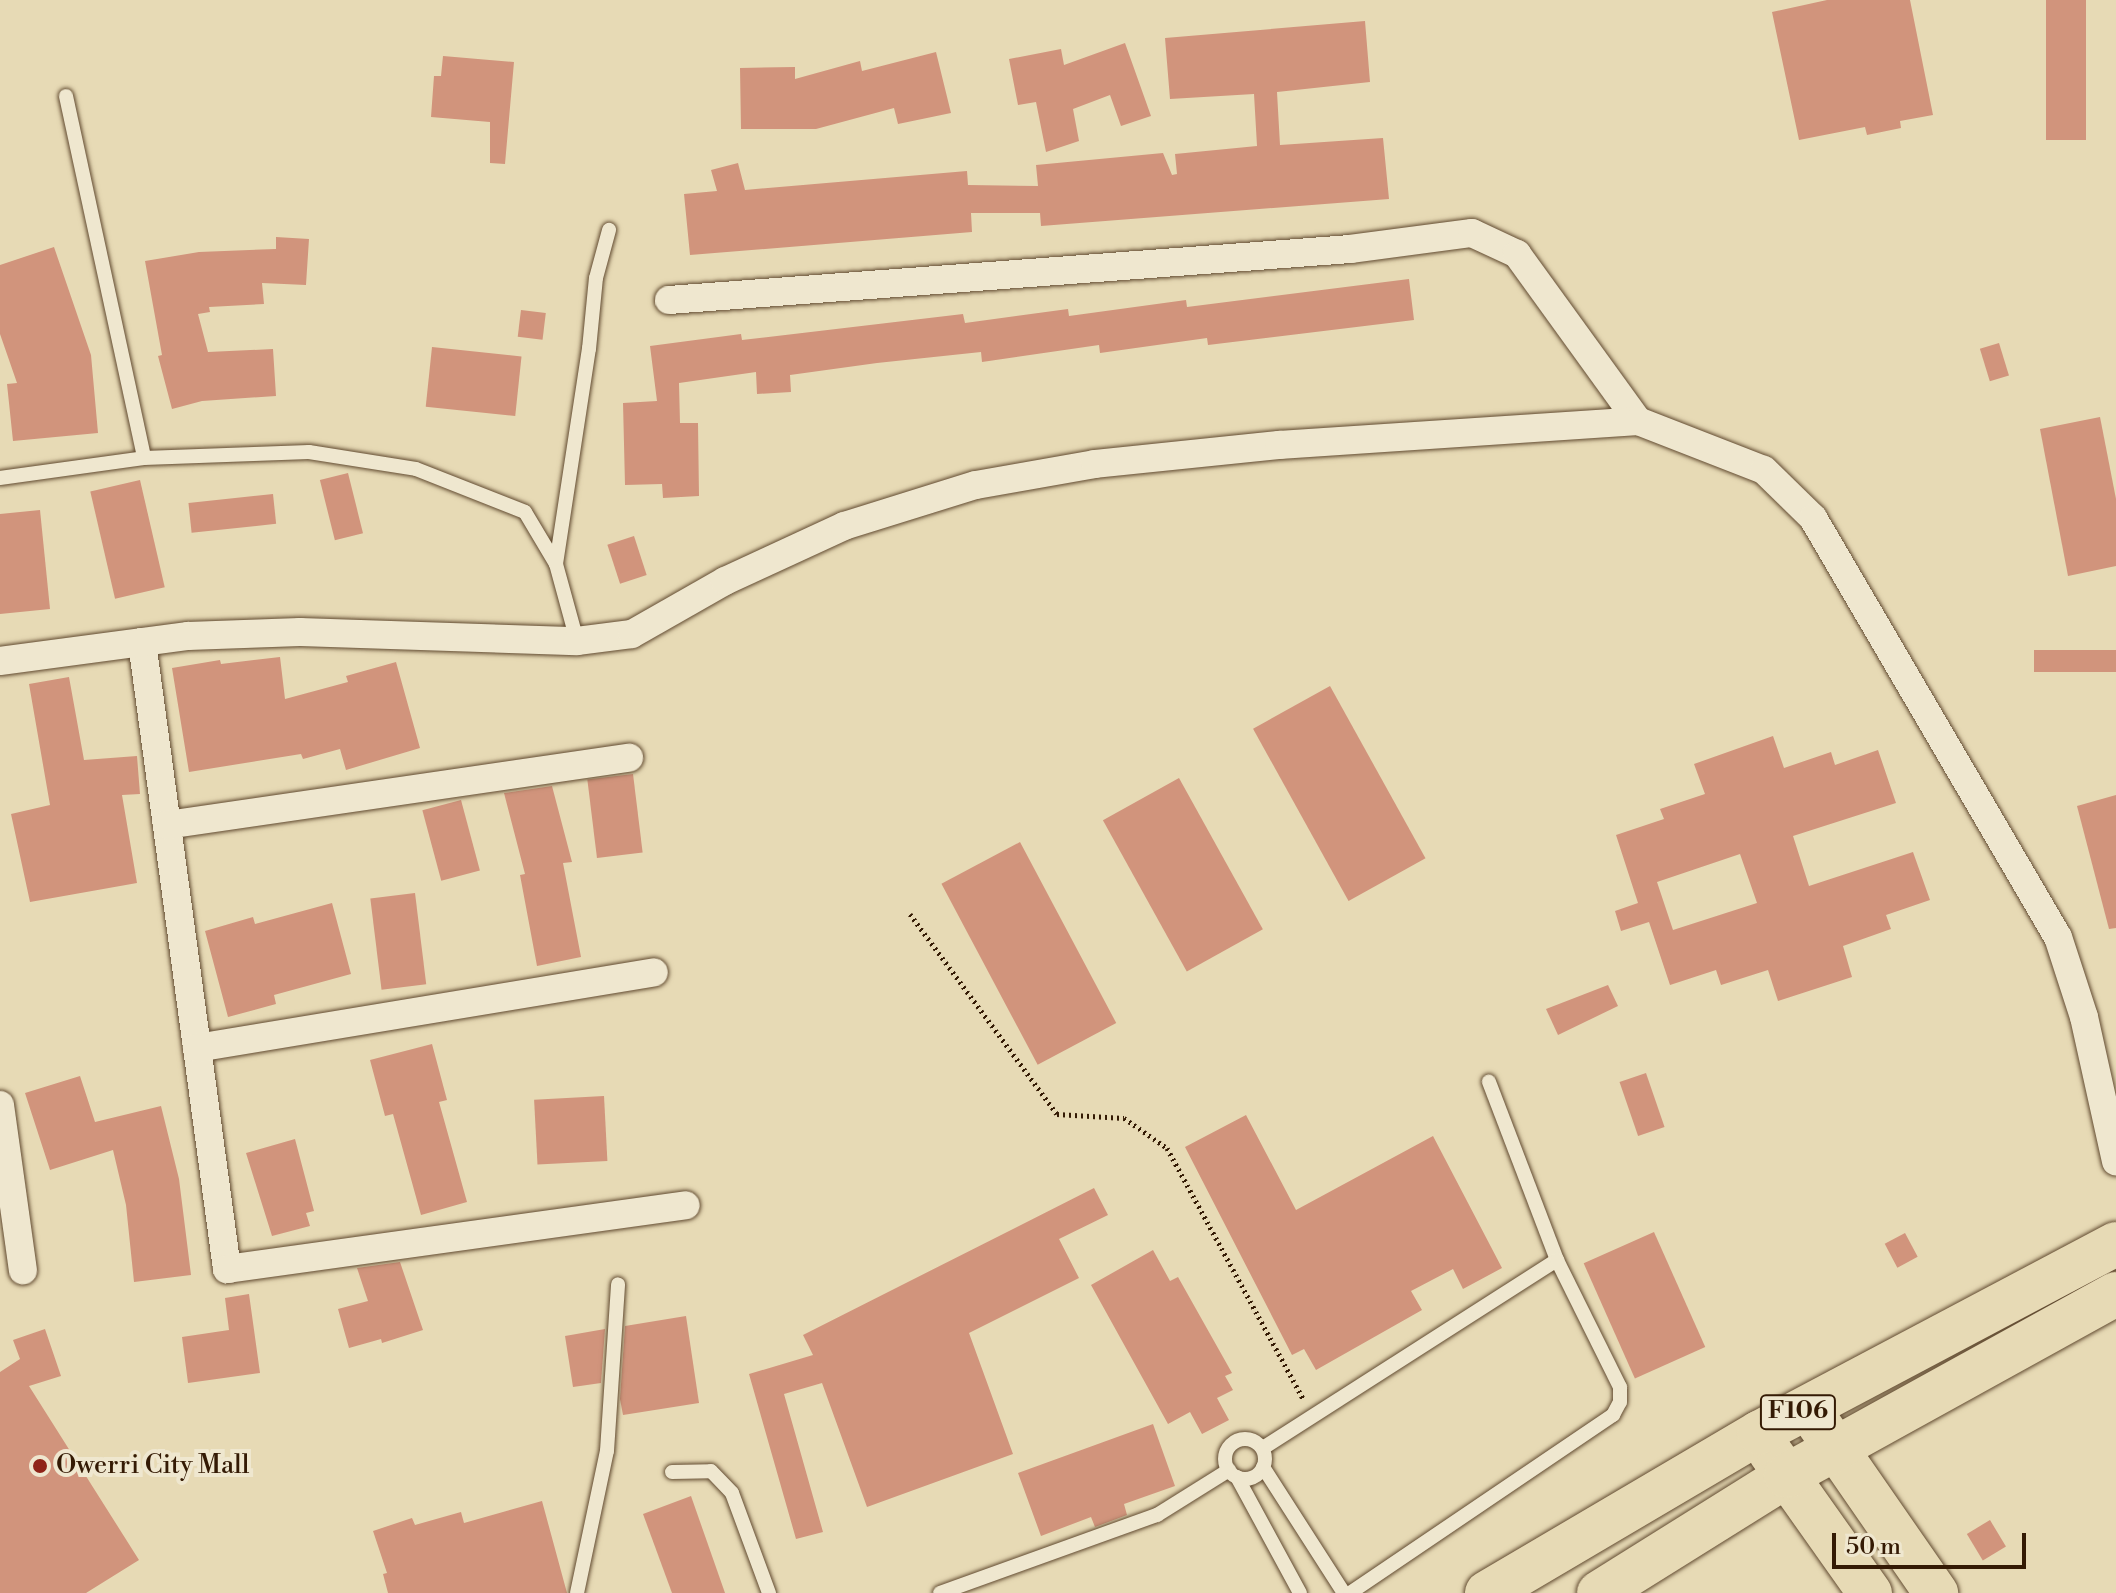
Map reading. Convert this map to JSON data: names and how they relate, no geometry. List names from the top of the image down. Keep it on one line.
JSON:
{"streets":{"main road":["F106"]},"places":["Owerri City Mall"],"scale_bar":"50 m"}
